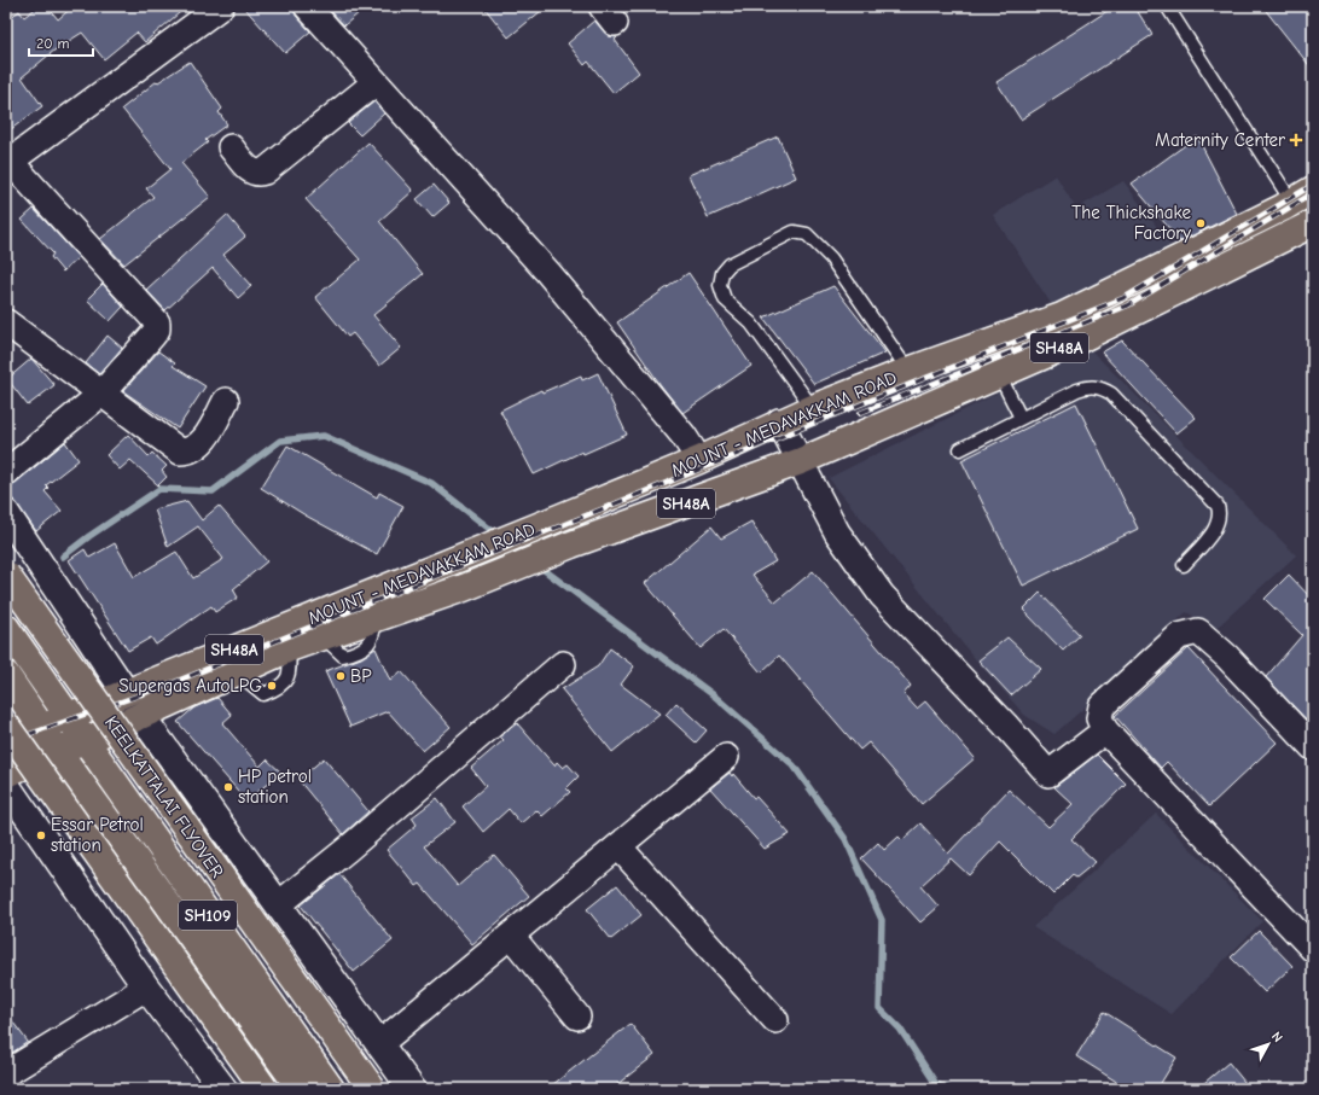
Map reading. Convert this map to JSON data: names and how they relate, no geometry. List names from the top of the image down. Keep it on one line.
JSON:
{"streets":{"main road":["SH48A","MOUNT - MEDAVAKKAM ROAD","KEELKATTALAI FLYOVER","SH109"]},"crossings":[["SH48A","MOUNT - MEDAVAKKAM ROAD"],["SH48A","SH109"],["MOUNT - MEDAVAKKAM ROAD","SH109"]],"places":{"health":["Maternity Center"],"other":["The Thickshake Factory","BP","Supergas AutoLPG","HP petrol station","Essar Petrol station"]},"scale_bar":"20 m","north":"top right"}
